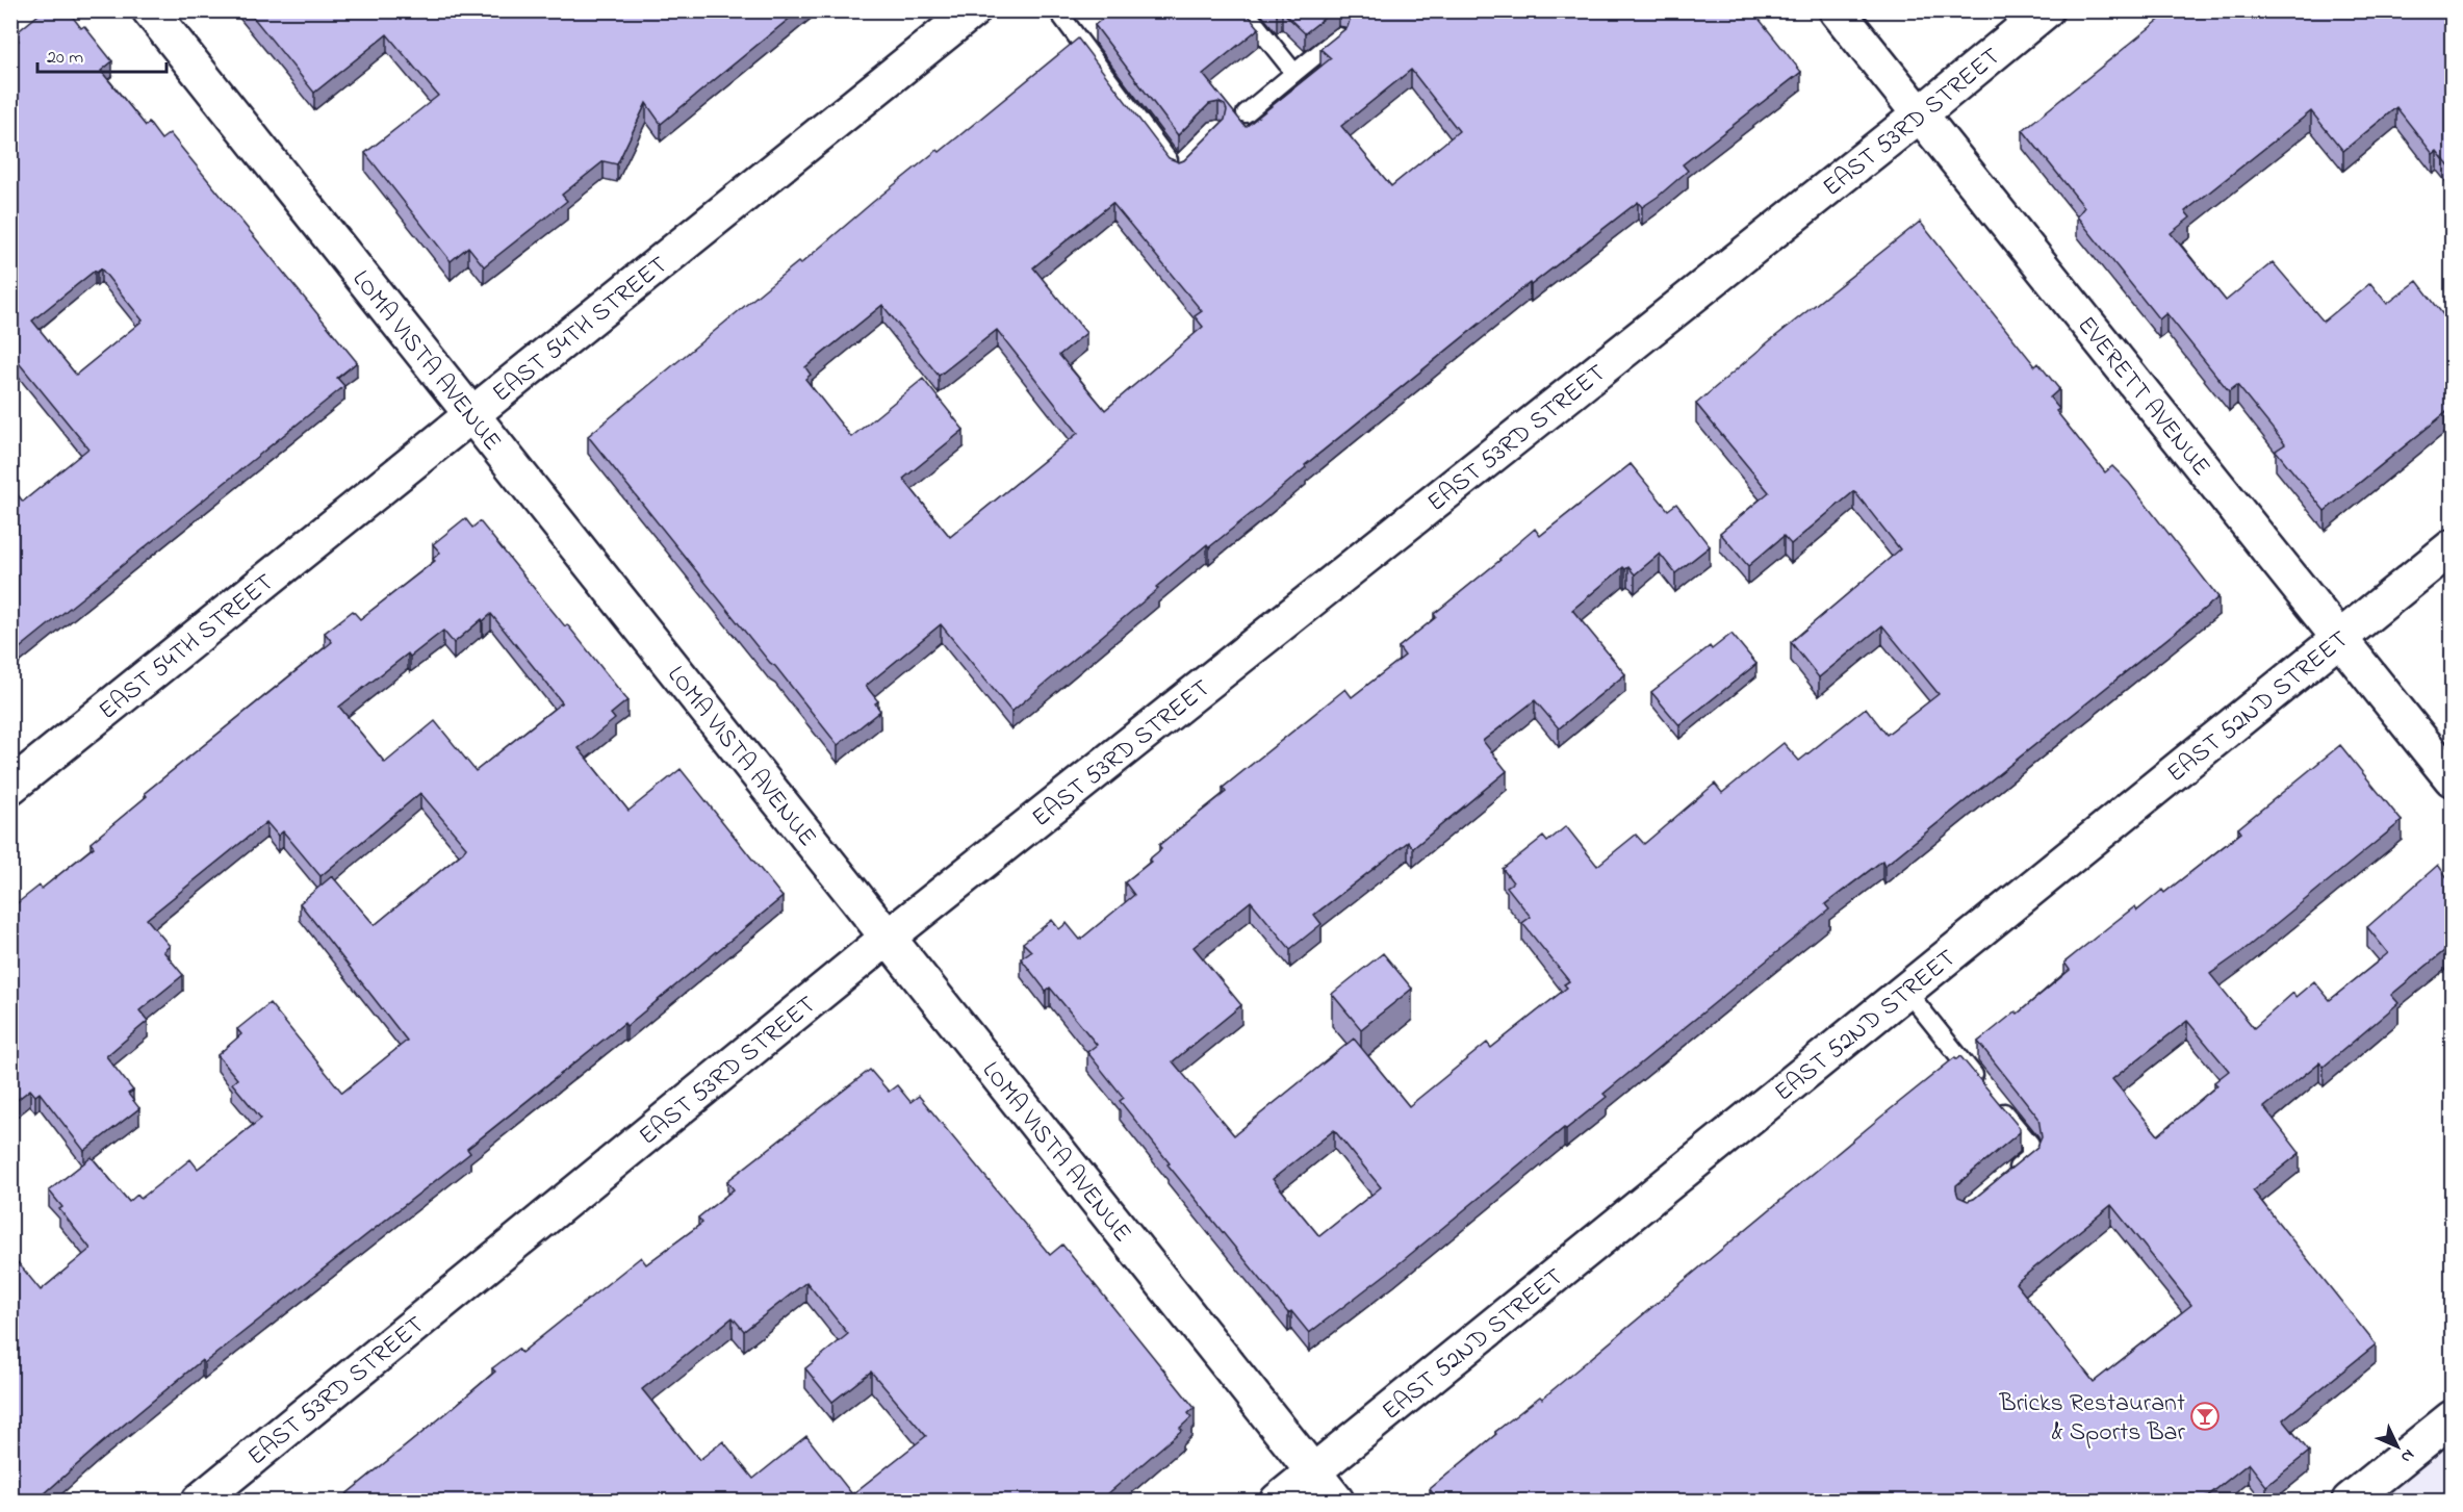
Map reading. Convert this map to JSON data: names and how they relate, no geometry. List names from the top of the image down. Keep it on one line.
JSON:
{"streets":{"street":["EAST 53RD STREET","EAST 54TH STREET","LOMA VISTA AVENUE","EVERETT AVENUE","EAST 52ND STREET"]},"crossings":[["EAST 53RD STREET","LOMA VISTA AVENUE"],["EAST 53RD STREET","EVERETT AVENUE"],["EAST 54TH STREET","LOMA VISTA AVENUE"],["LOMA VISTA AVENUE","EAST 52ND STREET"],["EVERETT AVENUE","EAST 52ND STREET"]],"places":{"bar":["Bricks Restaurant & Sports Bar"]},"scale_bar":"20 m","north":"bottom right"}
